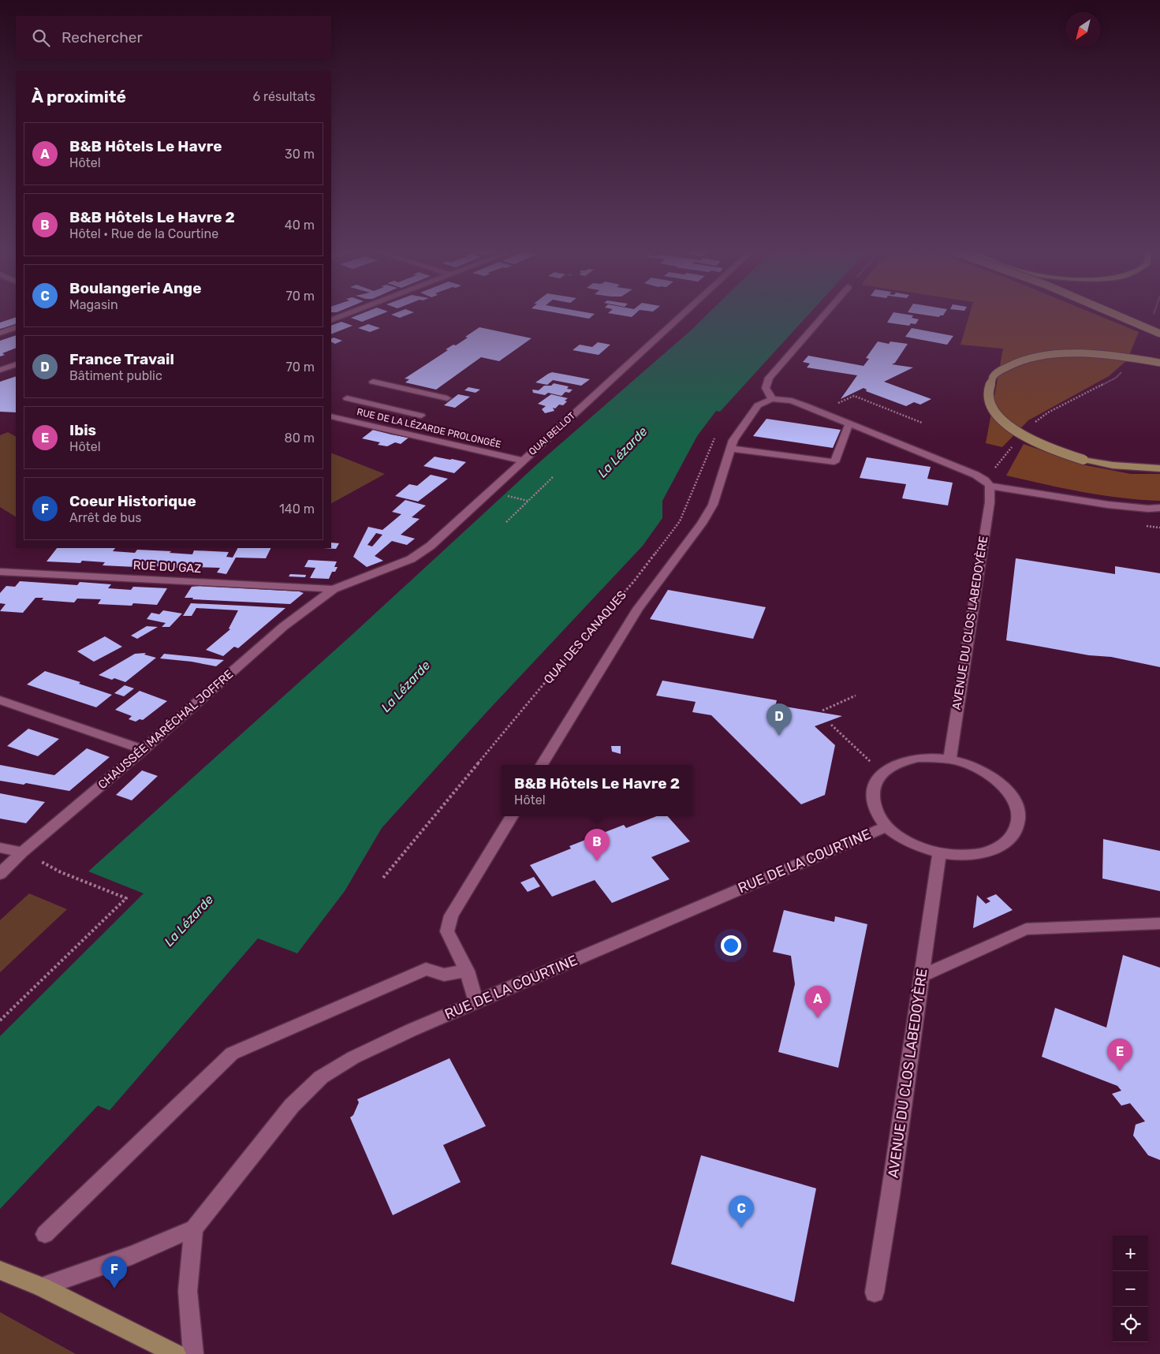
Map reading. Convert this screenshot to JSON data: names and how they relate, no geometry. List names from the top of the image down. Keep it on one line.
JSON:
{"streets":{"street":["RUE DE LA LÉZARDE PROLONGÉE","QUAI BELLOT","RUE DU GAZ","AVENUE DU CLOS LABEDOYÈRE","QUAI DES CANAQUES","CHAUSSÉE MARÉCHAL JOFFRE","RUE DE LA COURTINE"]},"crossings":[["RUE DE LA LÉZARDE PROLONGÉE","QUAI BELLOT"],["QUAI BELLOT","RUE DU GAZ"],["QUAI BELLOT","CHAUSSÉE MARÉCHAL JOFFRE"],["RUE DU GAZ","CHAUSSÉE MARÉCHAL JOFFRE"],["AVENUE DU CLOS LABEDOYÈRE","RUE DE LA COURTINE"]],"water":["La Lézarde"],"north":"bottom left","page":{"search":"Rechercher","heading":["À proximité","6 résultats"],"list":[{"mark":"A","name":"B&B Hôtels Le Havre","note":"Hôtel","value":"30 m"},{"mark":"B","name":"B&B Hôtels Le Havre 2","note":"Hôtel · Rue de la Courtine","value":"40 m"},{"mark":"C","name":"Boulangerie Ange","note":"Magasin","value":"70 m"},{"mark":"D","name":"France Travail","note":"Bâtiment public","value":"70 m"},{"mark":"E","name":"Ibis","note":"Hôtel","value":"80 m"},{"mark":"F","name":"Coeur Historique","note":"Arrêt de bus","value":"140 m"}],"pins":["D","B","A","E","C","F"],"popup":["B&B Hôtels Le Havre 2","Hôtel"],"map_buttons":["+","−"]}}
